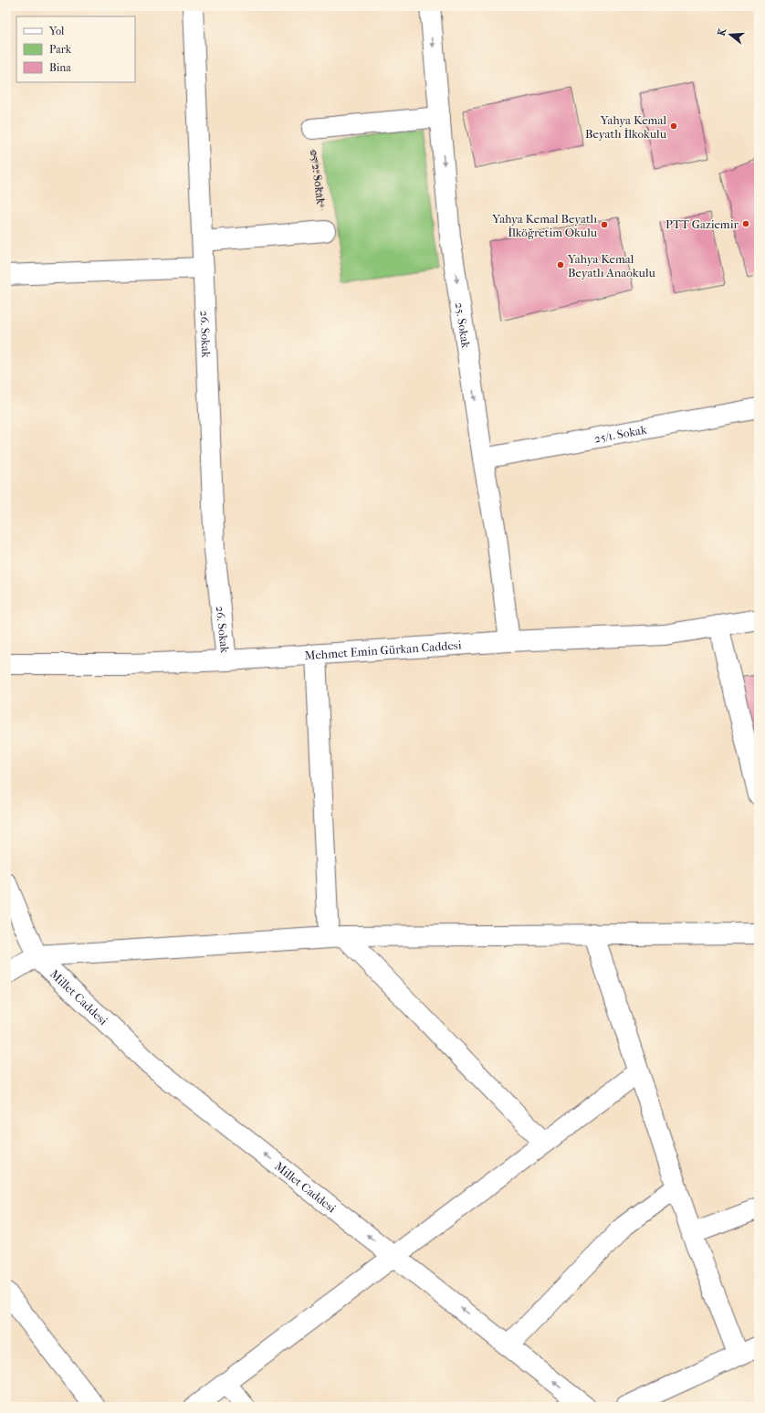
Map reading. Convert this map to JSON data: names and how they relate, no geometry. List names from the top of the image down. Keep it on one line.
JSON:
{"streets":{"street":["25. Sokak","26. Sokak","25/1. Sokak","Mehmet Emin Gürkan Caddesi","Millet Caddesi"],"path":["25/2. Sokak"]},"crossings":[["25. Sokak","25/1. Sokak"],["25. Sokak","Mehmet Emin Gürkan Caddesi"],["26. Sokak","Mehmet Emin Gürkan Caddesi"]],"one_way":["25. Sokak","Millet Caddesi"],"places":["Yahya Kemal Beyatlı İlkokulu","PTT Gaziemir","Yahya Kemal Beyatlı İlköğretim Okulu","Yahya Kemal Beyatlı Anaokulu"],"legend":["Yol","Park","Bina"],"north":"left"}
